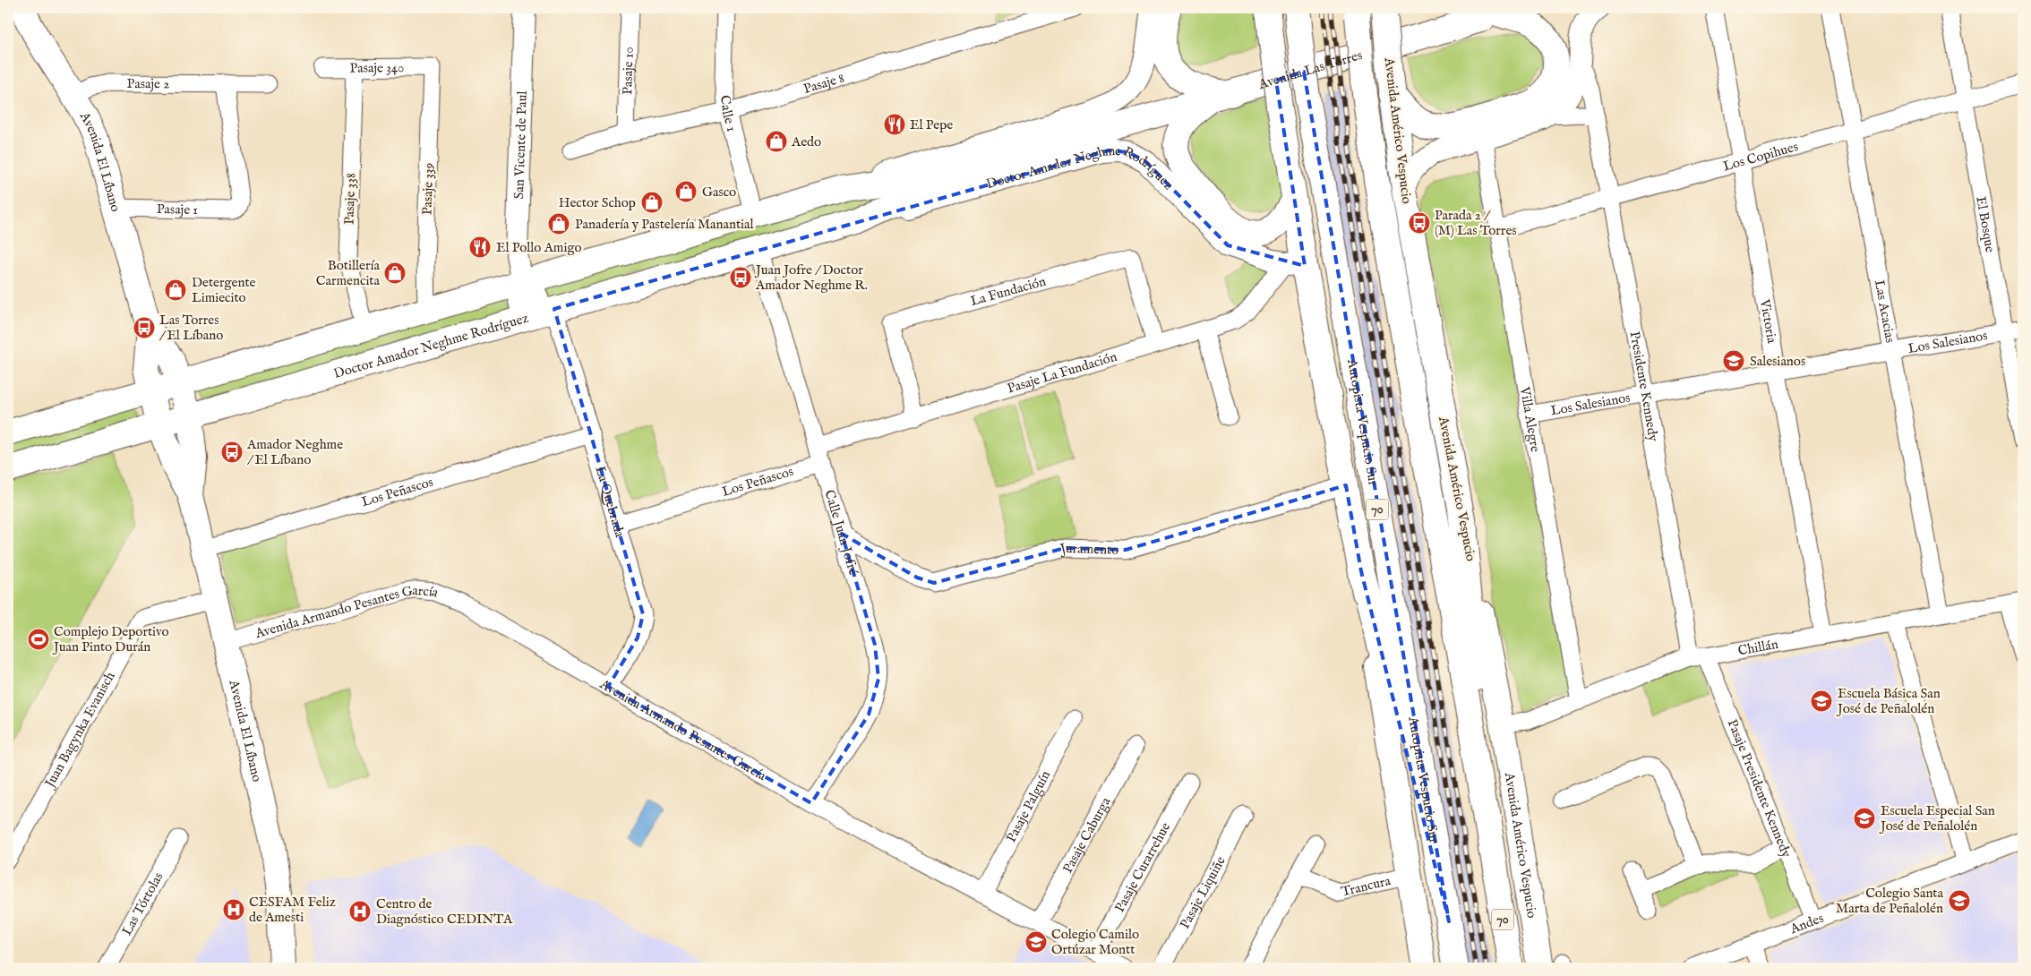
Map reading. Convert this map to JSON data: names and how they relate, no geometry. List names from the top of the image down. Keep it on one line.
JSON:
{"streets":{"main road":["Avenida Las Torres","Avenida Américo Vespucio","Avenida El Líbano","Doctor Amador Neghme Rodríguez","Autopista Vespucio Sur","70"],"street":["Pasaje 340","Pasaje 10","Pasaje 2","Pasaje 8","Calle 1","San Vicente de Paul","Los Copihues","Pasaje 339","Pasaje 338","Pasaje 1","El Bosque","La Fundación","Las Acacias","Victoria","Los Salesianos","Pasaje La Fundación","Presidente Kennedy","Villa Alegre","Los Peñascos","La Quebrada","Calle Juan Jofré","Juramento","Avenida Armando Pesantes García","Chillán","Juan Bagynka Evanisch","Pasaje Presidente Kennedy","Pasaje Palguín","Pasaje Caburga","Pasaje Curarrehue","Trancura","Pasaje Liquiñe","Las Tórtolas","Andes"]},"crossings":[["Pasaje 340","Pasaje 339"],["Pasaje 340","Pasaje 338"],["Avenida Las Torres","Doctor Amador Neghme Rodríguez"],["Pasaje 10","Pasaje 8"],["Pasaje 2","Avenida El Líbano"],["Pasaje 2","Pasaje 1"],["Pasaje 8","Calle 1"],["Calle 1","Doctor Amador Neghme Rodríguez"],["Avenida Américo Vespucio","Chillán"],["San Vicente de Paul","Doctor Amador Neghme Rodríguez"],["San Vicente de Paul","La Quebrada"],["Los Copihues","El Bosque"],["Los Copihues","Las Acacias"],["Los Copihues","Victoria"],["Los Copihues","Presidente Kennedy"],["Los Copihues","Villa Alegre"],["Avenida El Líbano","Doctor Amador Neghme Rodríguez"],["Avenida El Líbano","Pasaje 1"],["Avenida El Líbano","Los Peñascos"],["Avenida El Líbano","Avenida Armando Pesantes García"],["Avenida El Líbano","Juan Bagynka Evanisch"],["Pasaje 339","Doctor Amador Neghme Rodríguez"],["Doctor Amador Neghme Rodríguez","Pasaje 338"],["Doctor Amador Neghme Rodríguez","Pasaje La Fundación"],["Doctor Amador Neghme Rodríguez","La Quebrada"],["Doctor Amador Neghme Rodríguez","Calle Juan Jofré"],["El Bosque","Los Salesianos"],["La Fundación","Pasaje La Fundación"],["Las Acacias","Los Salesianos"],["Las Acacias","Chillán"],["Victoria","Los Salesianos"],["Victoria","Chillán"],["Los Salesianos","Presidente Kennedy"],["Los Salesianos","Villa Alegre"],["Pasaje La Fundación","Calle Juan Jofré"],["Presidente Kennedy","Chillán"],["Presidente Kennedy","Pasaje Presidente Kennedy"],["Villa Alegre","Chillán"],["Los Peñascos","La Quebrada"],["Los Peñascos","Calle Juan Jofré"],["La Quebrada","Avenida Armando Pesantes García"],["Calle Juan Jofré","Juramento"],["Calle Juan Jofré","Avenida Armando Pesantes García"],["Avenida Armando Pesantes García","Pasaje Palguín"],["Avenida Armando Pesantes García","Pasaje Caburga"],["Avenida Armando Pesantes García","Pasaje Curarrehue"],["Chillán","Pasaje Presidente Kennedy"],["Pasaje Presidente Kennedy","Andes"]],"places":{"restaurant":["El Pepe","El Pollo Amigo"],"shop":["Aedo","Gasco","Hector Schop","Panadería y Pastelería Manantial","Botillería Carmencita","Detergente Limiecito"],"bus stop":["Parada 2 / (M) Las Torres","Juan Jofre / Doctor Amador Neghme R.","Las Torres / El Líbano","Amador Neghme / El Líbano"],"school or university":["Salesianos","Escuela Básica San José de Peñalolén","Escuela Especial San José de Peñalolén","Colegio Santa Marta de Peñalolén","Colegio Camilo Ortúzar Montt"],"sports":["Complejo Deportivo Juan Pinto Durán"],"hospital":["CESFAM Feliz de Amesti","Centro de Diagnóstico CEDINTA"]}}
